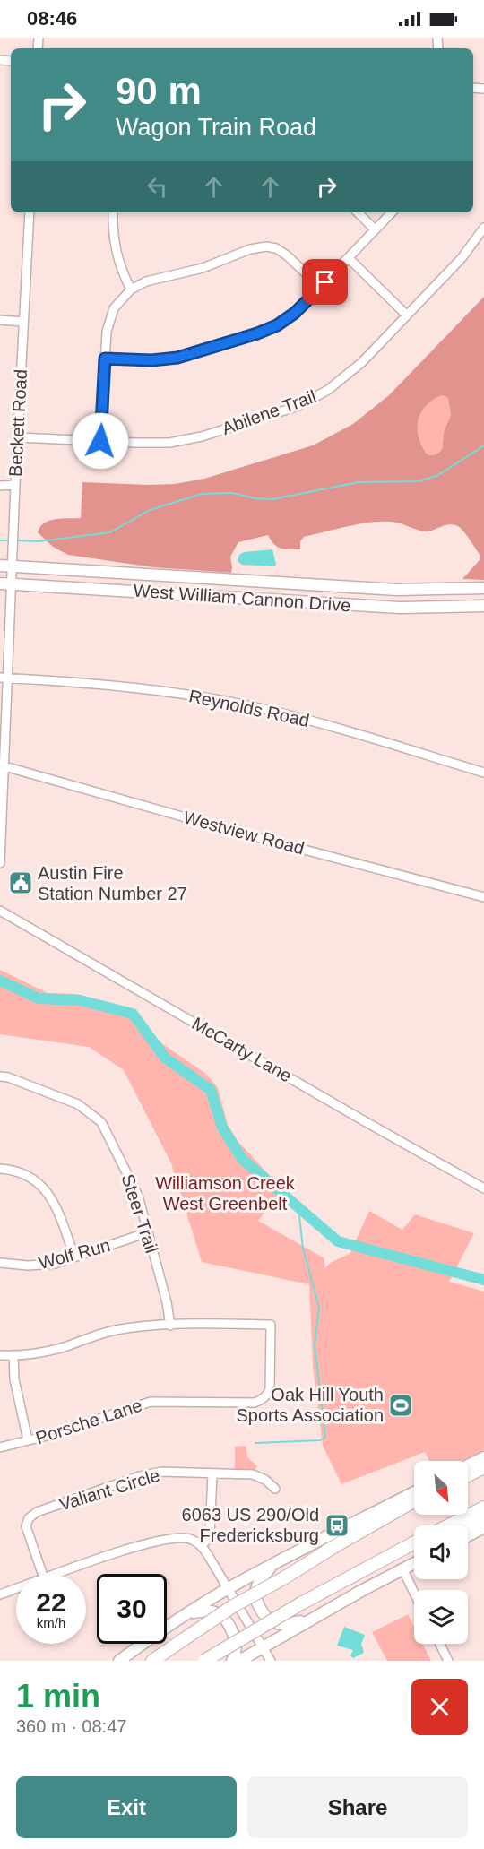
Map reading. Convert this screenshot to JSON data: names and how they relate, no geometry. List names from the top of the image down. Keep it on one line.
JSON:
{"streets":{"main road":["West William Cannon Drive"],"street":["Abilene Trail","Beckett Road","Reynolds Road","Westview Road","McCarty Lane","Steer Trail","Wolf Run","Porsche Lane","Valiant Circle"]},"crossings":[["Abilene Trail","Beckett Road"],["Beckett Road","West William Cannon Drive"],["Beckett Road","Reynolds Road"],["Beckett Road","Westview Road"],["Steer Trail","Wolf Run"],["Steer Trail","Porsche Lane"]],"parks":["Williamson Creek West Greenbelt"],"places":{"public building":["Austin Fire Station Number 27"],"sports":["Oak Hill Youth Sports Association"],"bus stop":["6063 US 290/Old Fredericksburg"]},"north":"bottom right","page":{"status":"08:46","turn":["90 m","Wagon Train Road"],"speed":"22 km/h","limit":"30","heading":["1 min","360 m · 08:47"],"buttons":["Exit","Share"]}}
